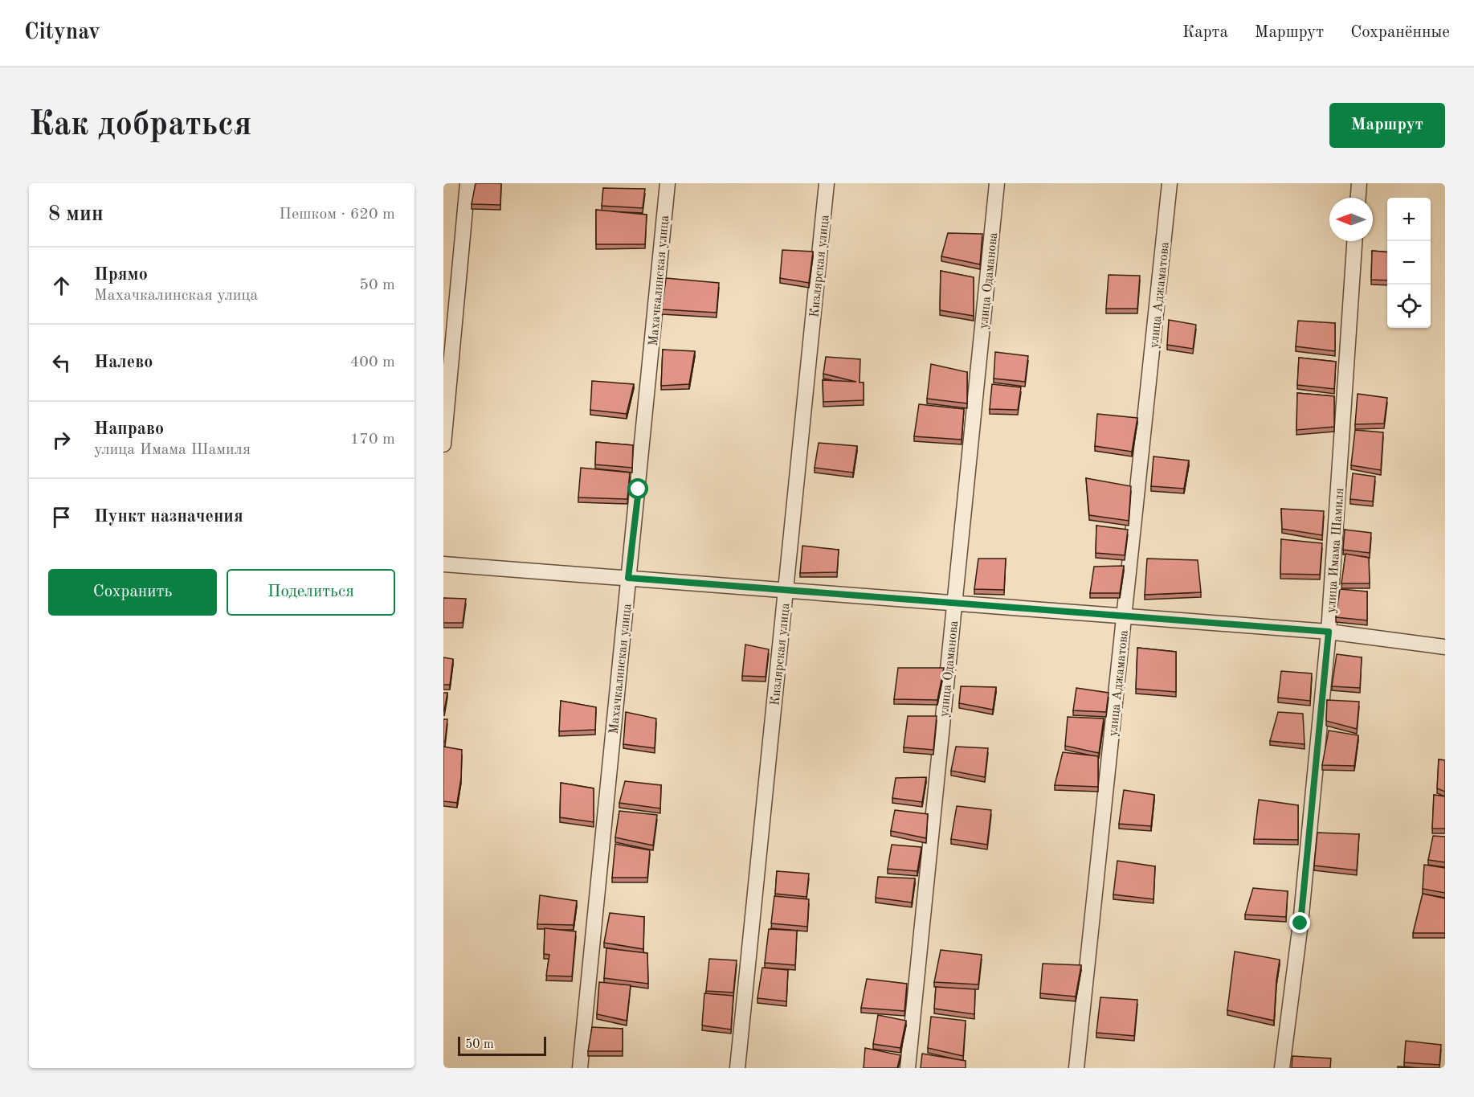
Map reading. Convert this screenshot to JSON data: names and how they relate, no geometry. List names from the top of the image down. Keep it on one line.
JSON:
{"streets":{"street":["Кизлярская улица","Махачкалинская улица","улица Одаманова","улица Аджаматова","улица Имама Шамиля"]},"scale_bar":"50 m","north":"left","page":{"header":"Citynav","nav":["Карта","Маршрут","Сохранённые"],"buttons":["Маршрут",["Сохранить","Поделиться"]],"title":"Как добраться","heading":["8 мин","Пешком · 620 m"],"map_buttons":["+","−"],"list":[["Прямо","Махачкалинская улица","50 m"],["Налево","400 m"],["Направо","улица Имама Шамиля","170 m"],"Пункт назначения"],"scale":"50 m"}}
